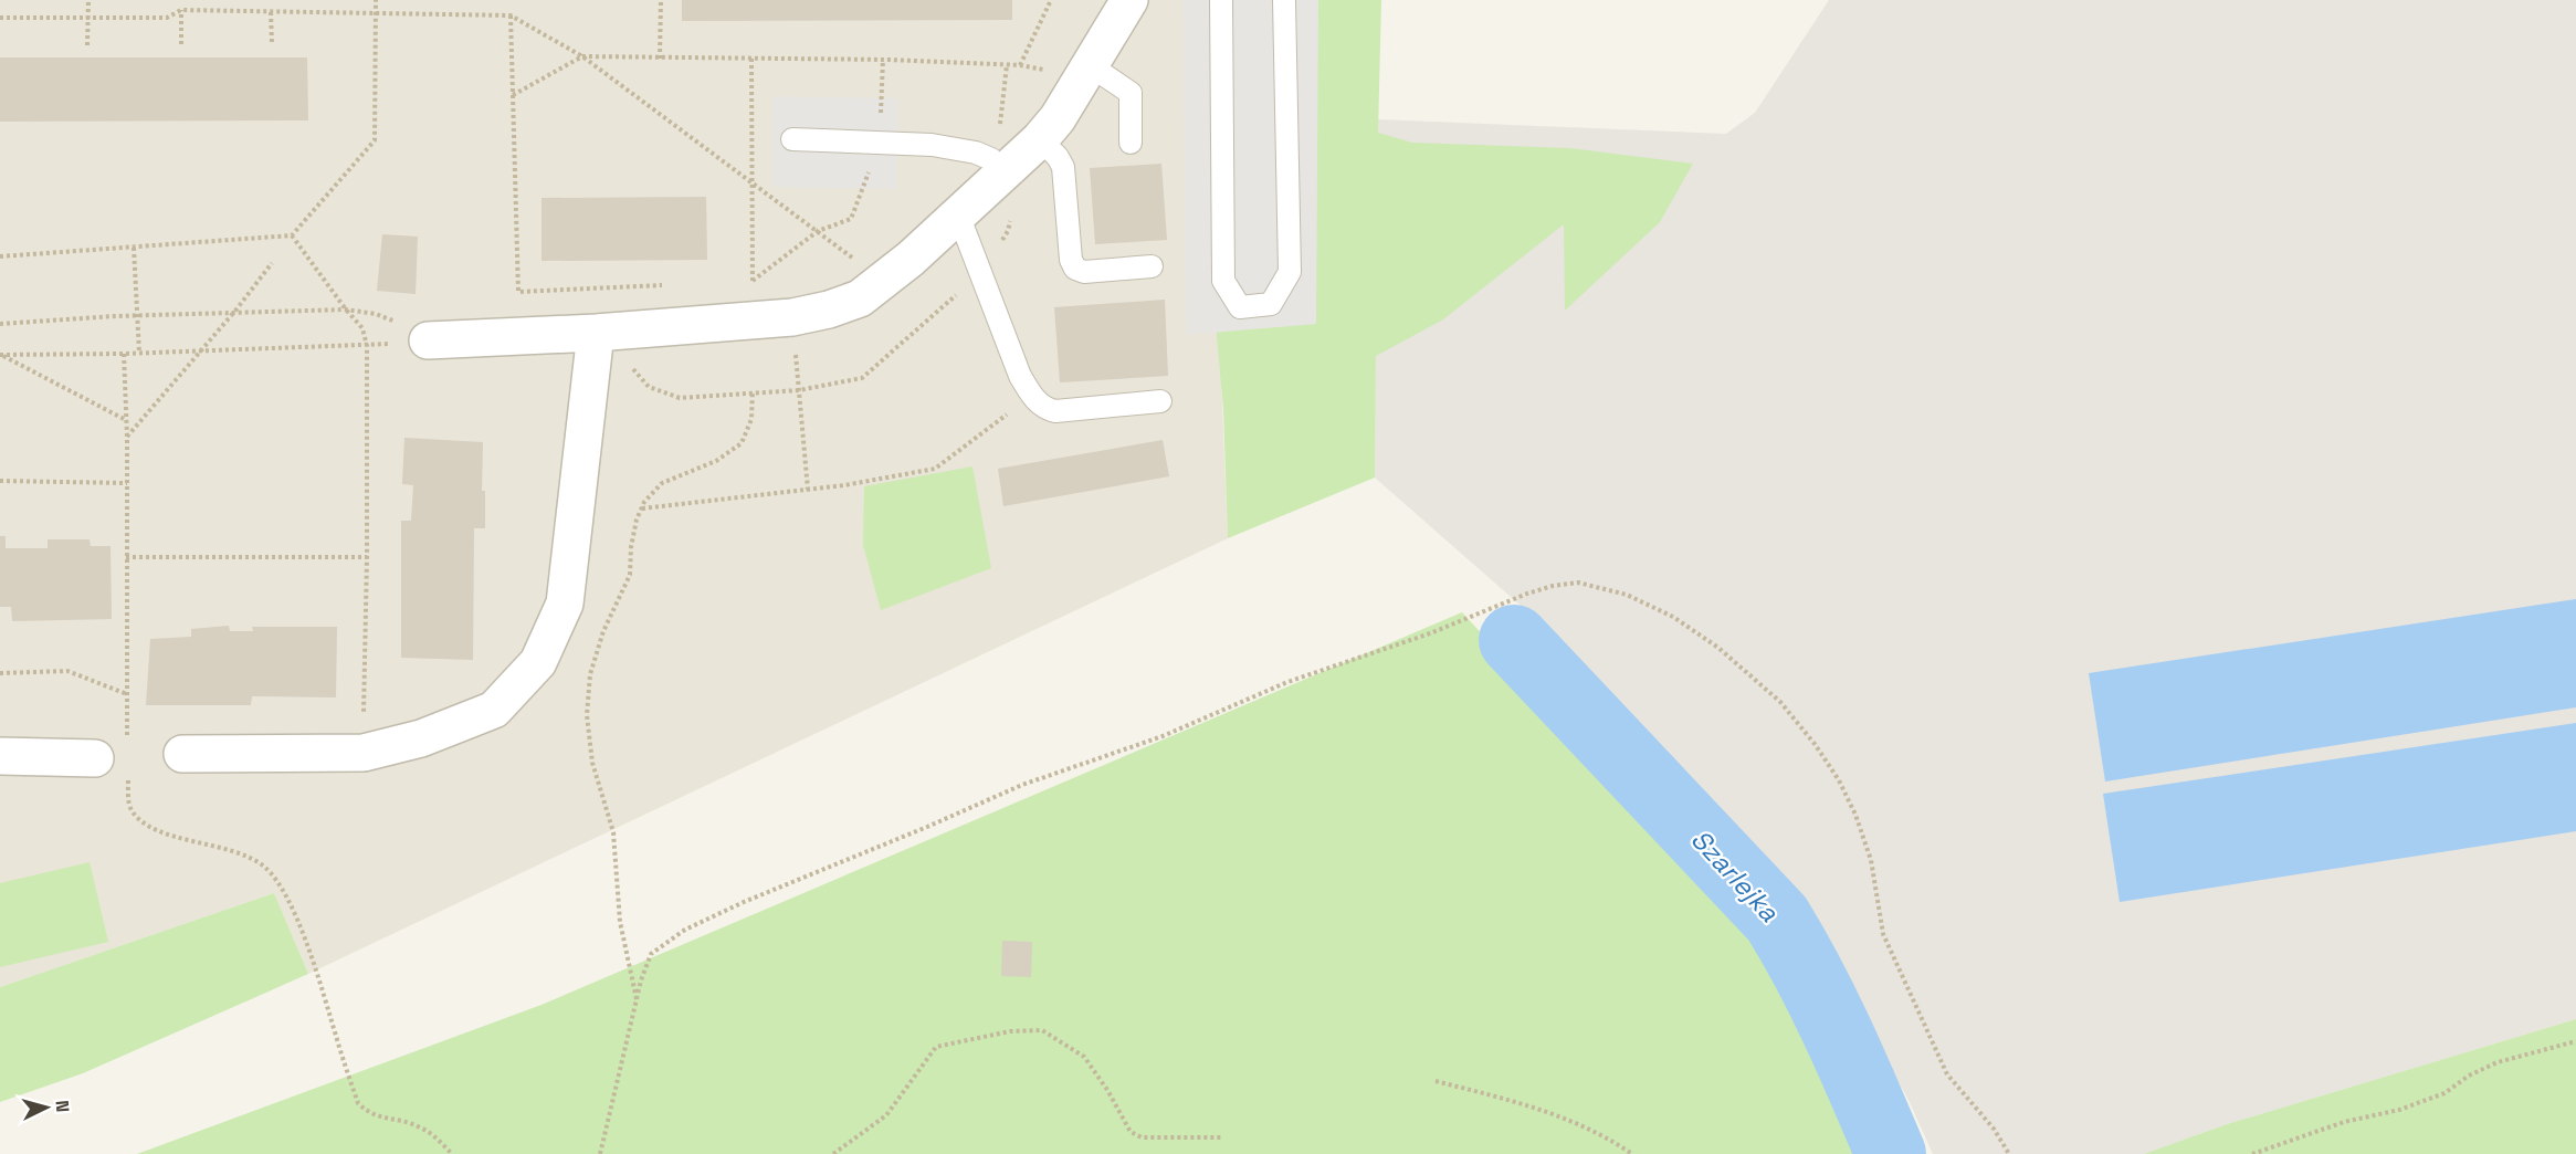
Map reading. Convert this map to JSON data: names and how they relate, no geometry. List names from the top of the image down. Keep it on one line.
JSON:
{"water":["Szarlejka"],"north":"right"}
